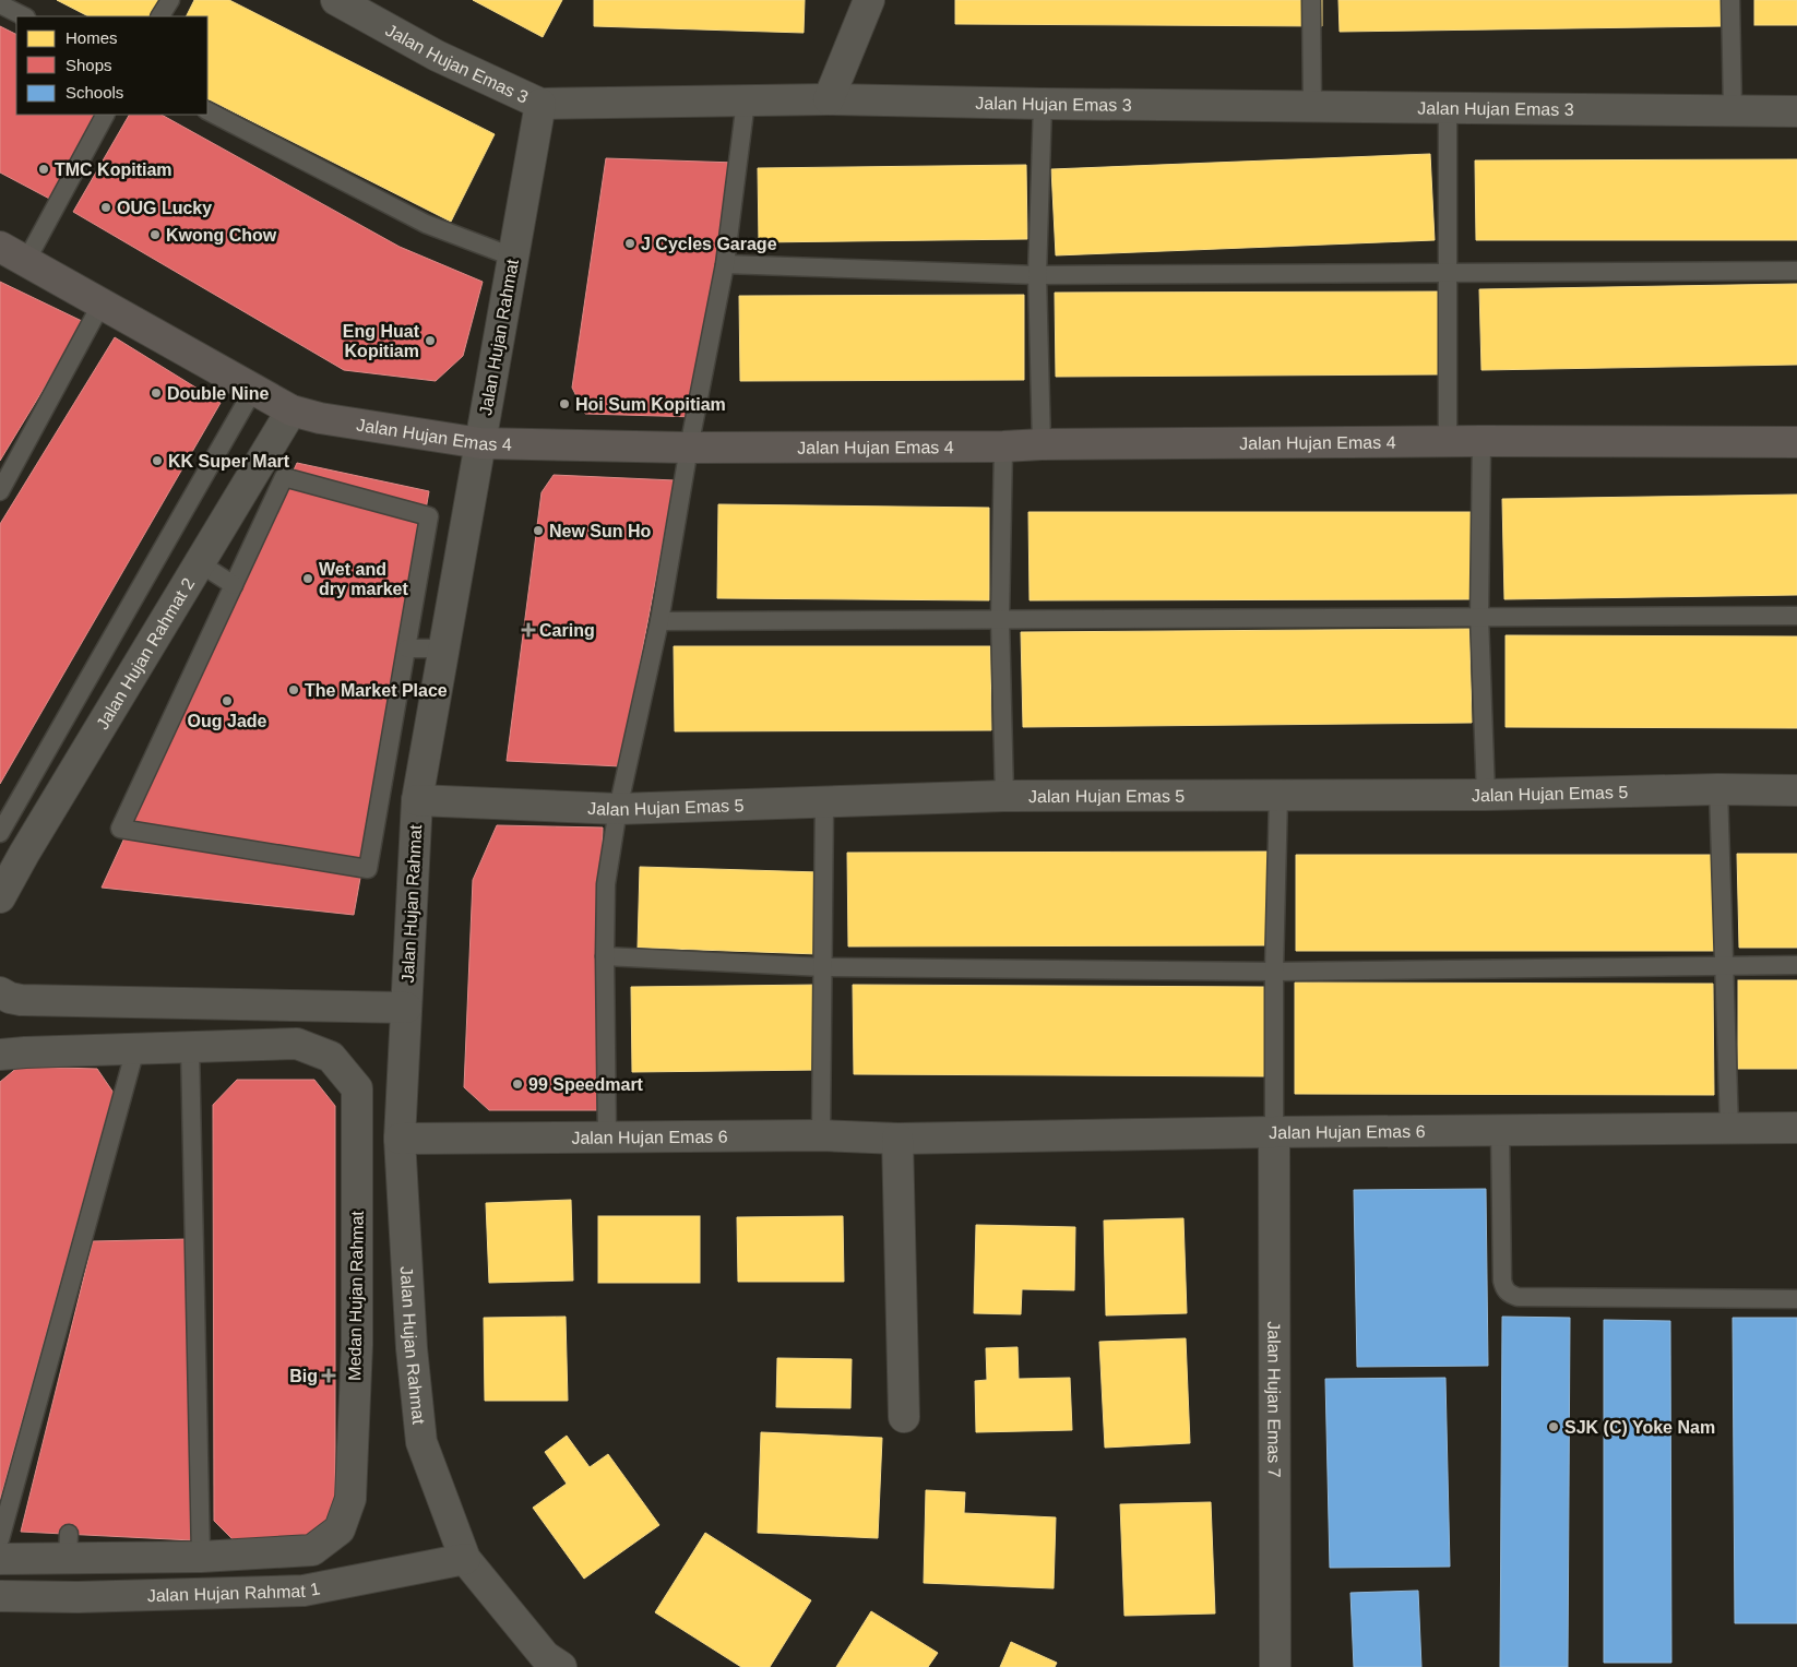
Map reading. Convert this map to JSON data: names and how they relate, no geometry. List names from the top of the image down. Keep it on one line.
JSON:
{"streets":{"street":["Jalan Hujan Emas 3","Jalan Hujan Rahmat","Jalan Hujan Emas 4","Jalan Hujan Rahmat 2","Jalan Hujan Emas 5","Jalan Hujan Emas 6","Medan Hujan Rahmat","Jalan Hujan Emas 7","Jalan Hujan Rahmat 1"]},"crossings":[["Jalan Hujan Emas 3","Jalan Hujan Rahmat"],["Jalan Hujan Rahmat","Jalan Hujan Emas 4"],["Jalan Hujan Rahmat","Jalan Hujan Emas 5"],["Jalan Hujan Rahmat","Jalan Hujan Emas 6"],["Jalan Hujan Rahmat","Jalan Hujan Rahmat 1"],["Jalan Hujan Emas 4","Jalan Hujan Rahmat 2"],["Jalan Hujan Emas 6","Jalan Hujan Emas 7"]],"places":{"other":["TMC Kopitiam","OUG Lucky","Kwong Chow","J Cycles Garage","Eng Huat Kopitiam","Double Nine","Hoi Sum Kopitiam","KK Super Mart","New Sun Ho","Wet and dry market","The Market Place","Oug Jade","99 Speedmart","SJK (C) Yoke Nam"],"health":["Caring","Big"]},"legend":["Homes","Shops","Schools"]}
